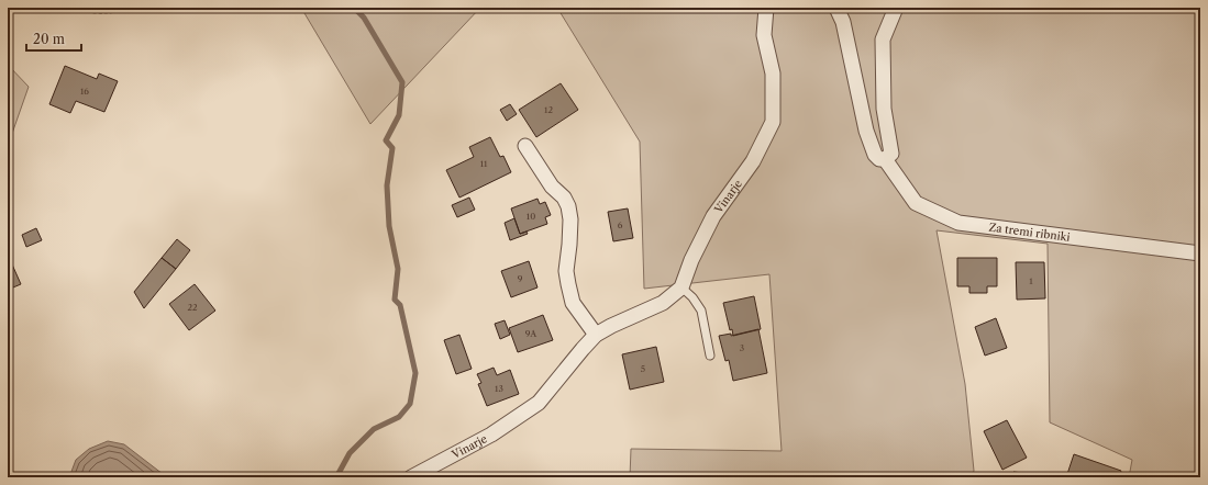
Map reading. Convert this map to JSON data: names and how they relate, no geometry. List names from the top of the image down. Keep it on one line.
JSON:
{"streets":{"street":["Vinarje","Za tremi ribniki"]},"house_numbers":["16","12","11","10","6","9","1","22","9A","3","5","13"],"scale_bar":"20 m"}
